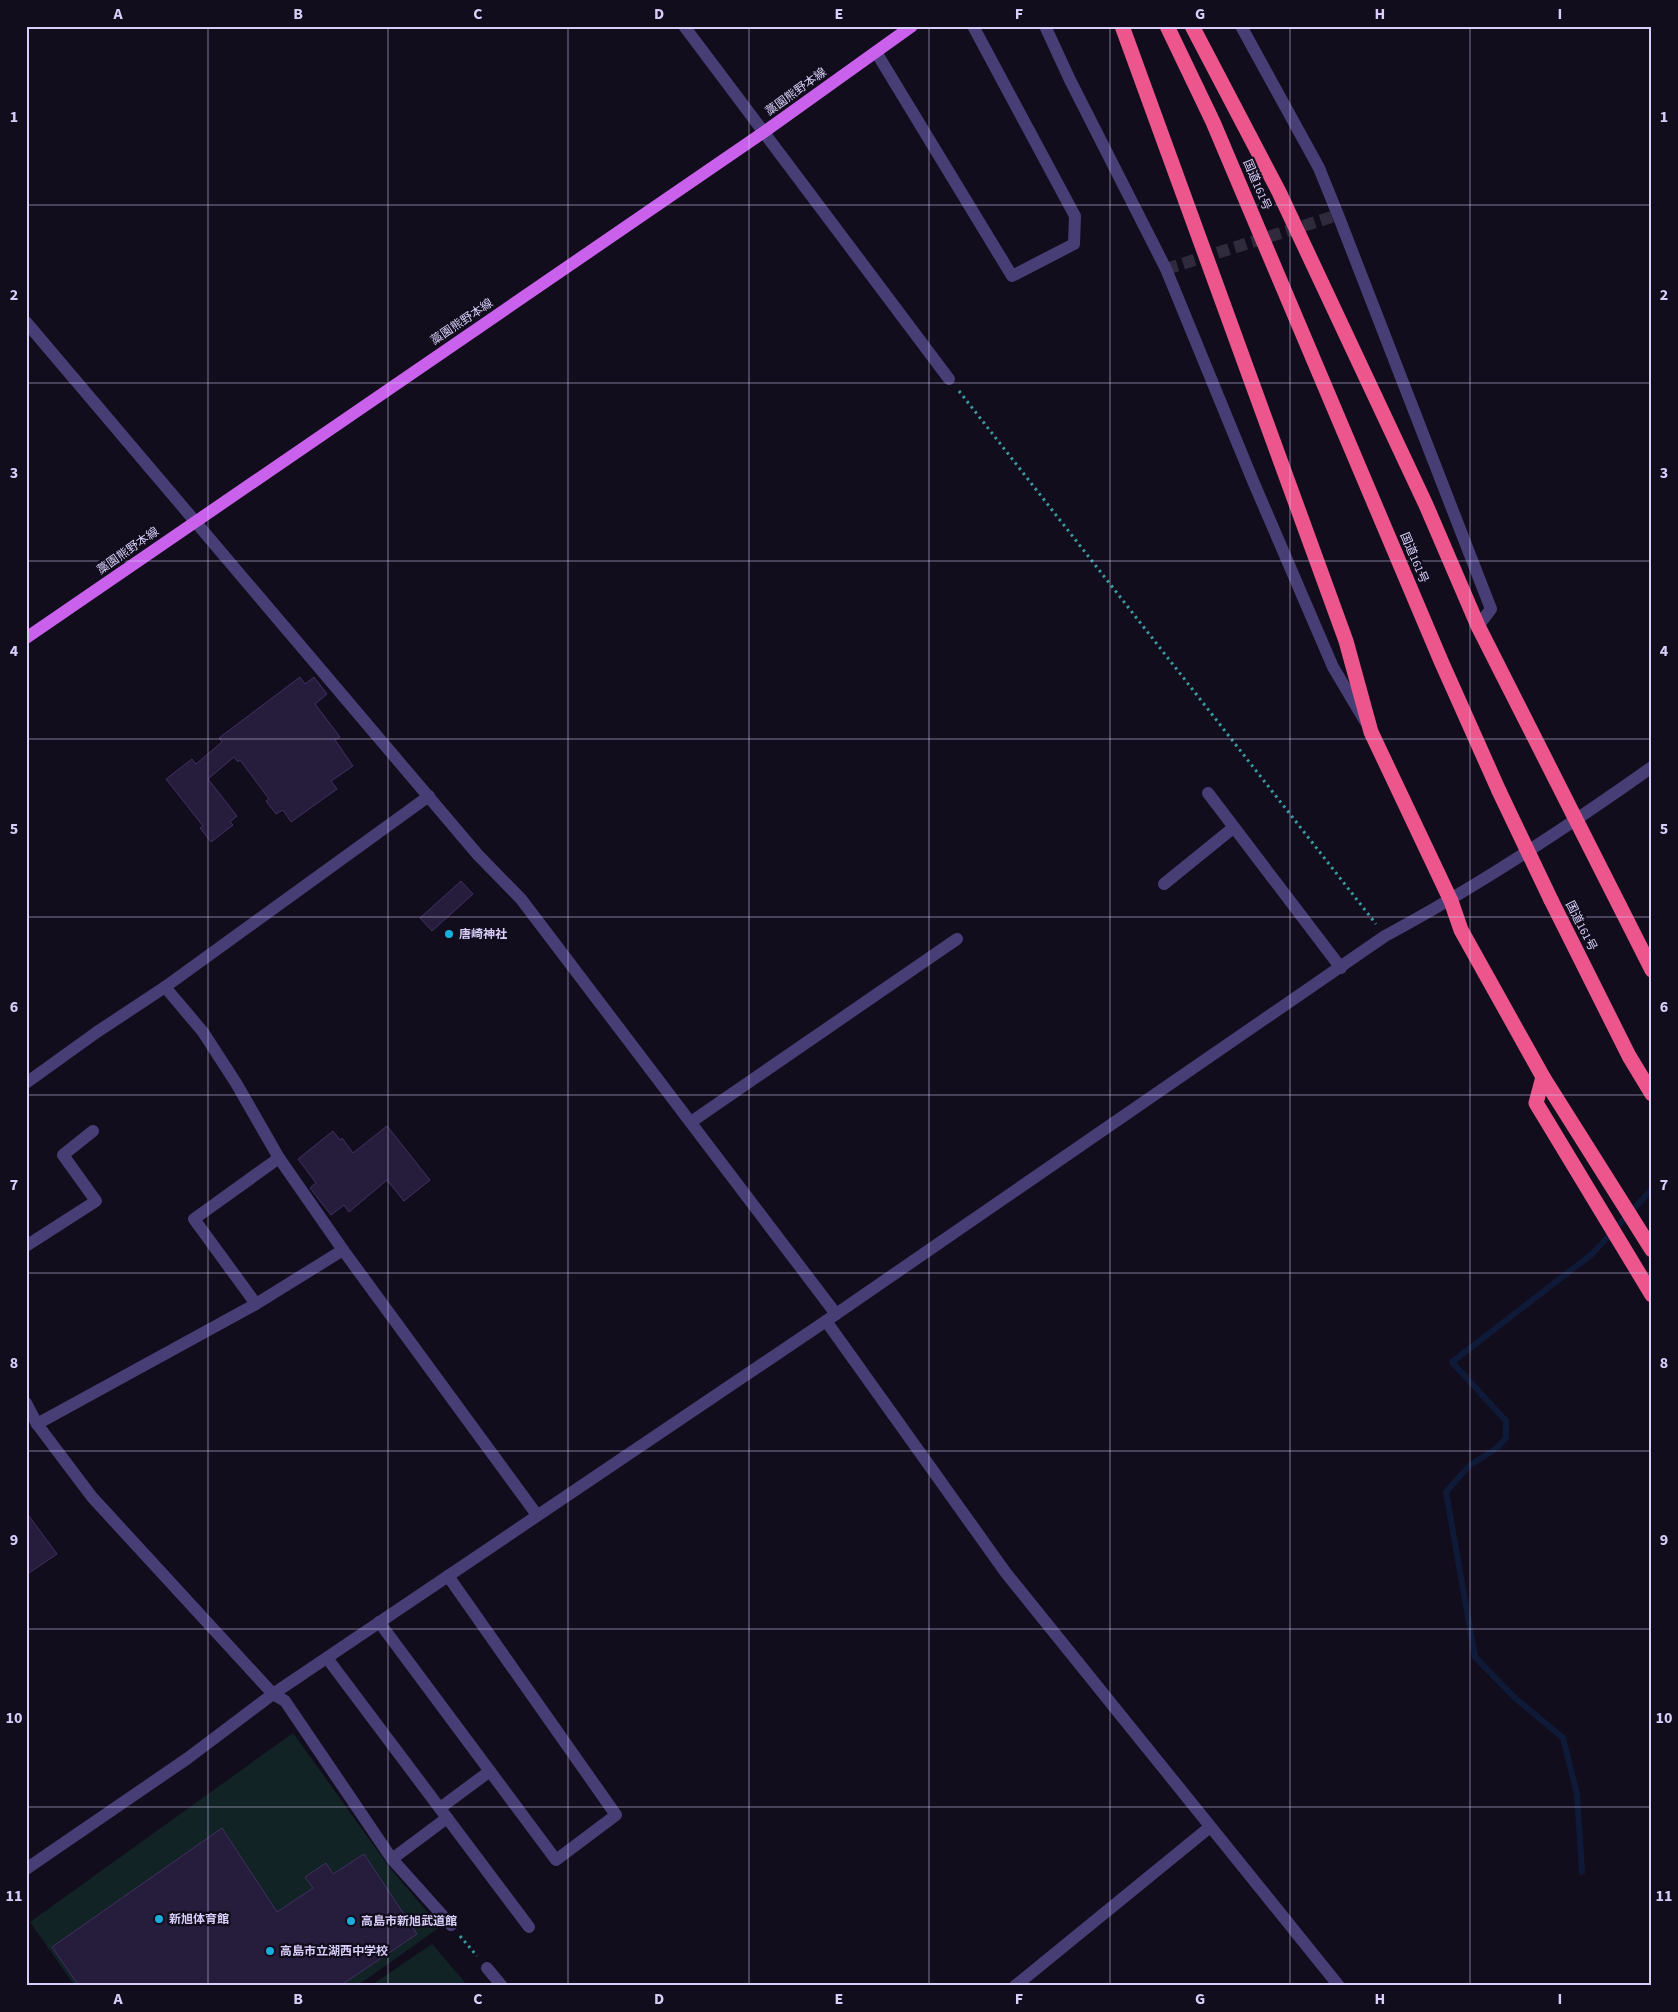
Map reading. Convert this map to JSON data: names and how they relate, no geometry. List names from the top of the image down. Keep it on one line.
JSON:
{"streets":{"highway":["国道161号"],"main road":["藁園熊野本線"]},"places":["唐崎神社","新旭体育館","高島市新旭武道館","高島市立湖西中学校"],"grid":{"columns":["A","B","C","D","E","F","G","H","I"],"rows":["1","2","3","4","5","6","7","8","9","10","11"]}}
